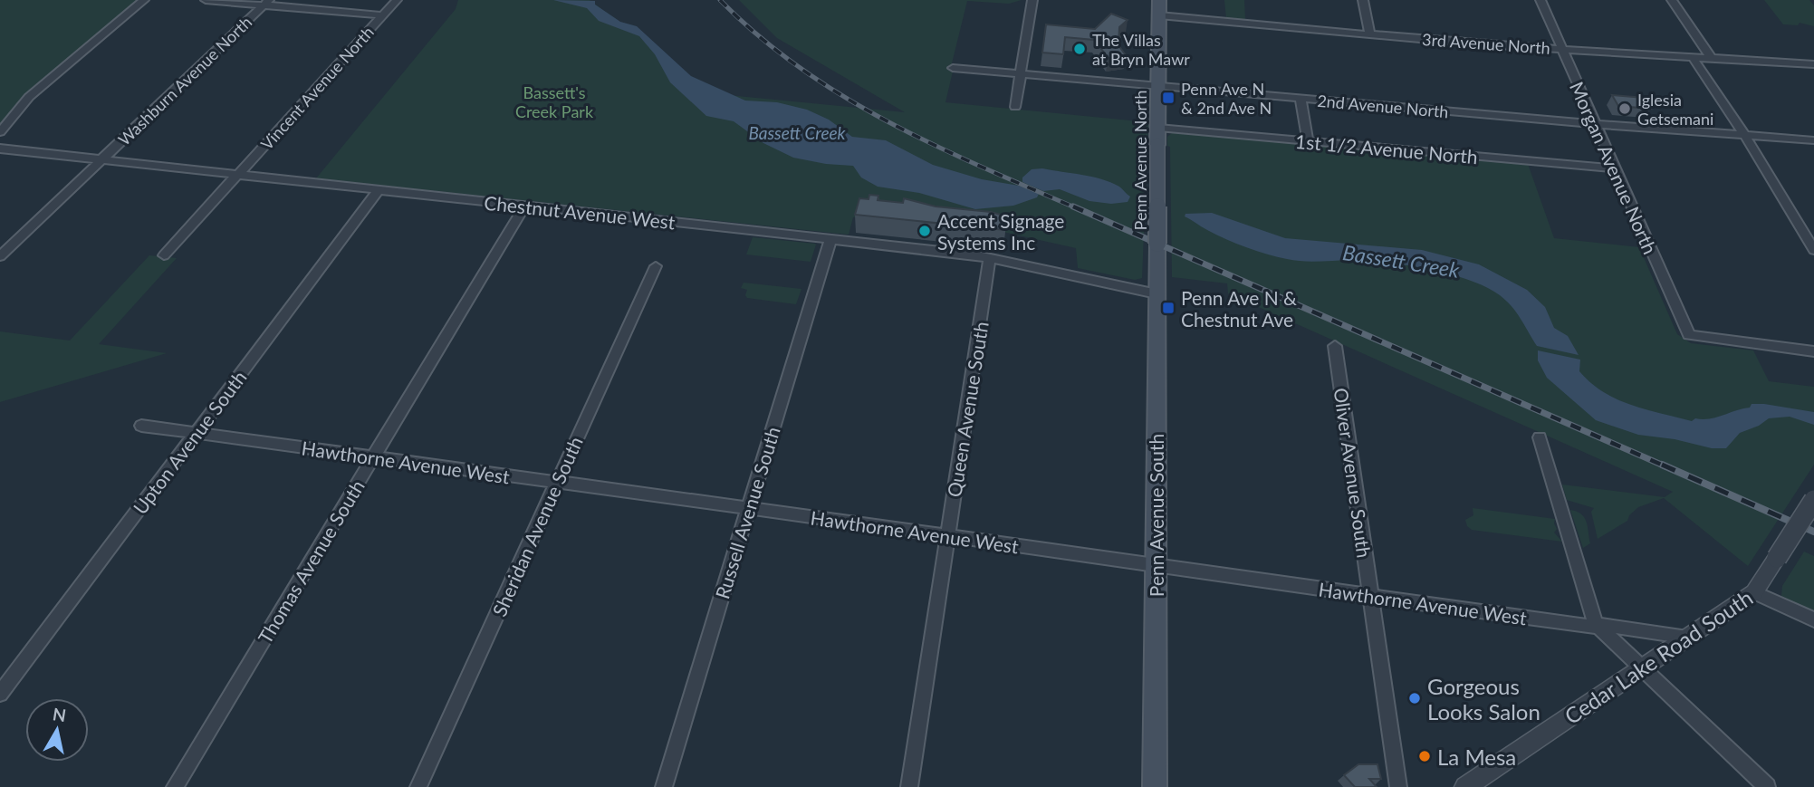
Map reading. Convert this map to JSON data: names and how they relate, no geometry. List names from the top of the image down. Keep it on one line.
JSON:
{"streets":{"main road":["Penn Avenue North","Penn Avenue South"],"street":["3rd Avenue North","Washburn Avenue North","Vincent Avenue North","2nd Avenue North","1st 1/2 Avenue North","Morgan Avenue North","Chestnut Avenue West","Queen Avenue South","Upton Avenue South","Hawthorne Avenue West","Oliver Avenue South","Russell Avenue South","Sheridan Avenue South","Thomas Avenue South","Cedar Lake Road South"]},"crossings":[["3rd Avenue North","Penn Avenue North"],["3rd Avenue North","Morgan Avenue North"],["Washburn Avenue North","Chestnut Avenue West"],["Vincent Avenue North","Chestnut Avenue West"],["2nd Avenue North","Penn Avenue North"],["2nd Avenue North","Morgan Avenue North"],["1st 1/2 Avenue North","Penn Avenue North"],["1st 1/2 Avenue North","Morgan Avenue North"],["Penn Avenue North","Penn Avenue South"],["Chestnut Avenue West","Queen Avenue South"],["Chestnut Avenue West","Upton Avenue South"],["Chestnut Avenue West","Russell Avenue South"],["Chestnut Avenue West","Penn Avenue South"],["Chestnut Avenue West","Thomas Avenue South"],["Queen Avenue South","Hawthorne Avenue West"],["Upton Avenue South","Hawthorne Avenue West"],["Hawthorne Avenue West","Oliver Avenue South"],["Hawthorne Avenue West","Russell Avenue South"],["Hawthorne Avenue West","Penn Avenue South"],["Hawthorne Avenue West","Sheridan Avenue South"],["Hawthorne Avenue West","Thomas Avenue South"],["Hawthorne Avenue West","Cedar Lake Road South"]],"water":["Bassett Creek"],"parks":["Bassett's Creek Park"],"places":{"other":["The Villas at Bryn Mawr","Iglesia Getsemani","Accent Signage Systems Inc","Gorgeous Looks Salon","La Mesa"],"transit":["Penn Ave N & 2nd Ave N","Penn Ave N & Chestnut Ave"]},"north":"top"}
